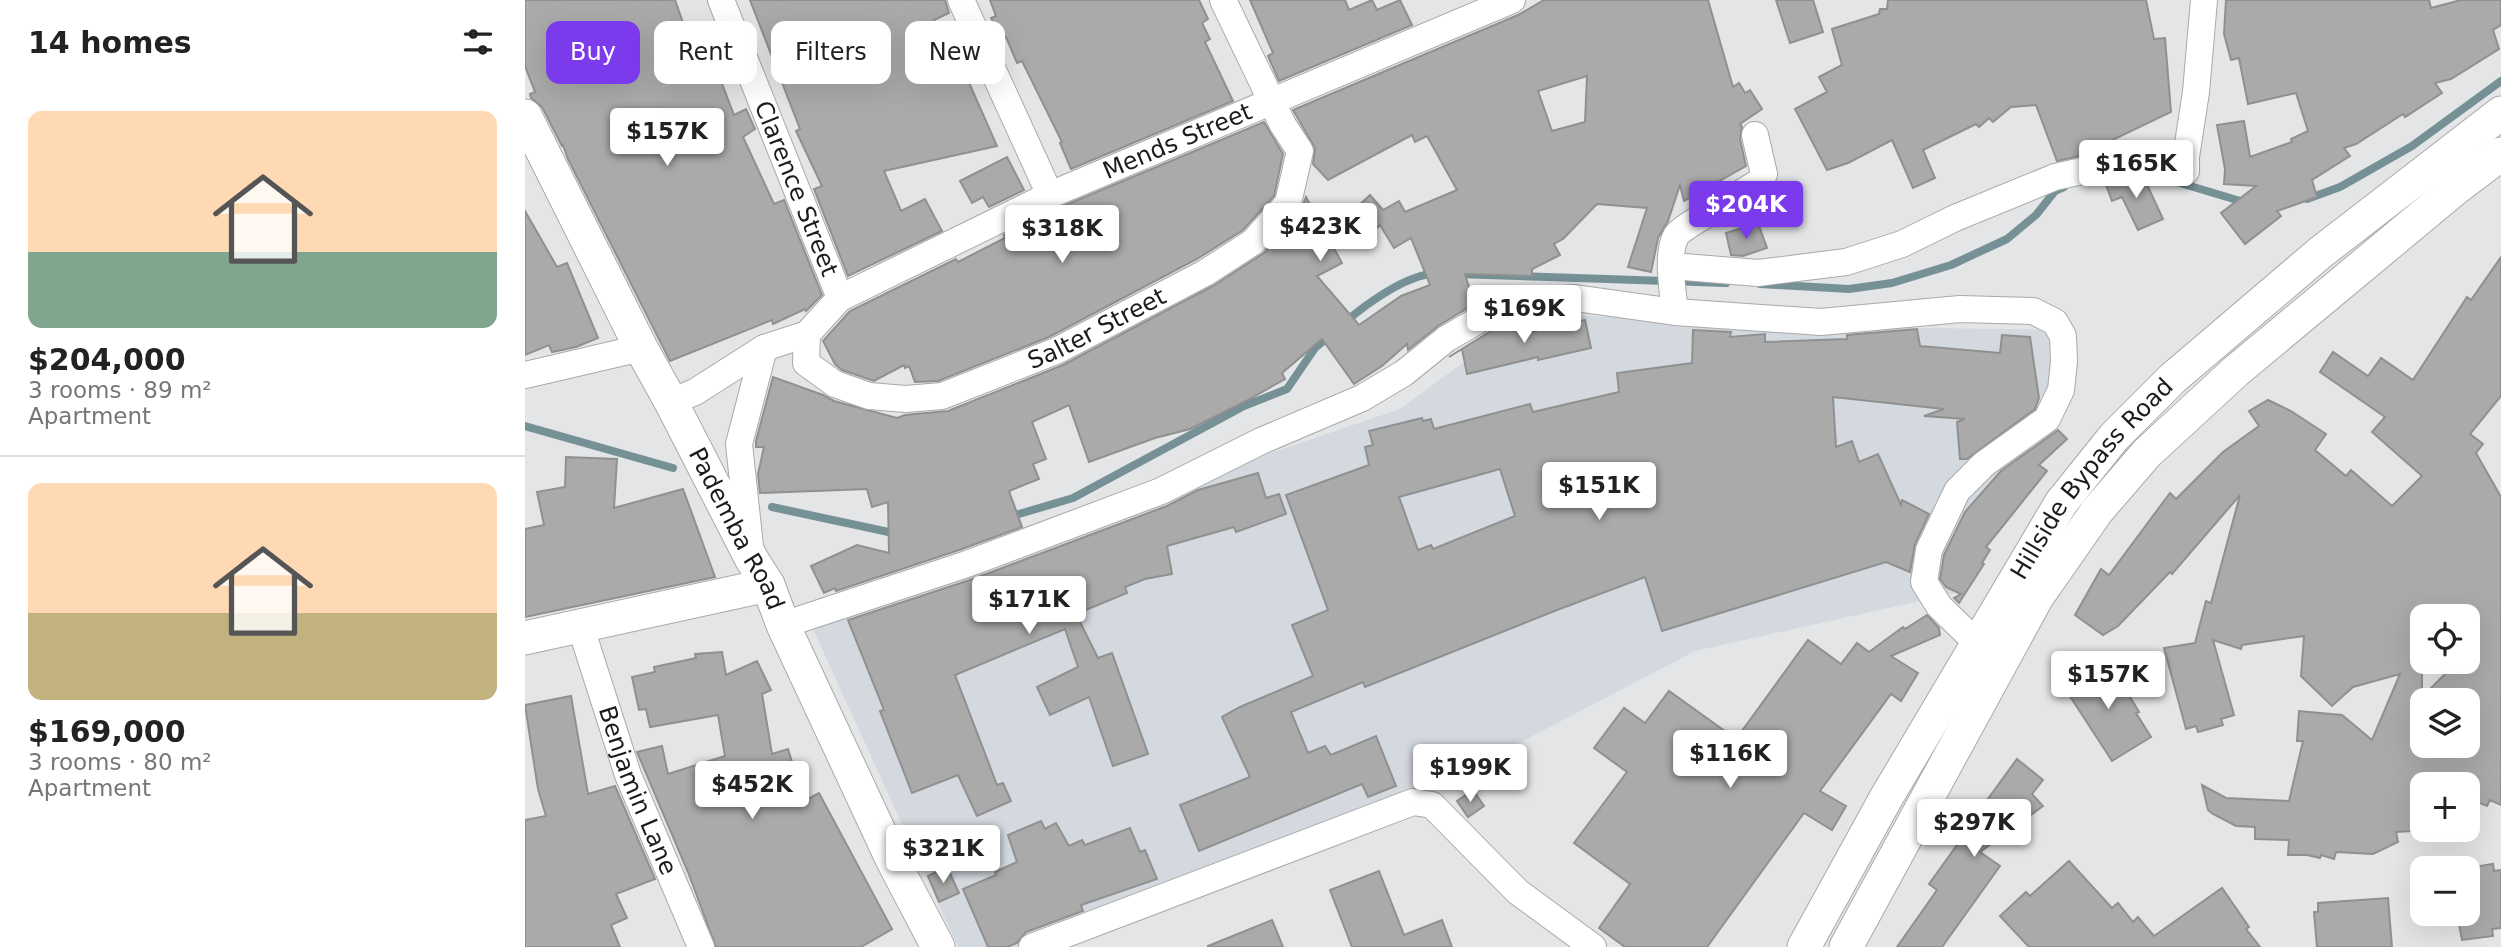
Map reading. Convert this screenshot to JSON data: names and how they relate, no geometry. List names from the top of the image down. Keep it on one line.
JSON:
{"streets":{"main road":["Hillside Bypass Road","Pademba Road"],"street":["Mends Street","Clarence Street","Salter Street","Benjamin Lane"]},"crossings":[["Mends Street","Clarence Street"],["Mends Street","Salter Street"]],"page":{"heading":"14 homes","chip":["Buy","Rent","Filters","New"],"list":[{"name":"$204,000","note":"3 rooms · 89 m² · Apartment"},{"name":"$169,000","note":"3 rooms · 80 m² · Apartment"}],"price":["$157K","$165K","$204K","$423K","$318K","$169K","$151K","$171K","$157K","$116K","$199K","$452K","$297K","$321K"],"map_buttons":["+","−"]}}
